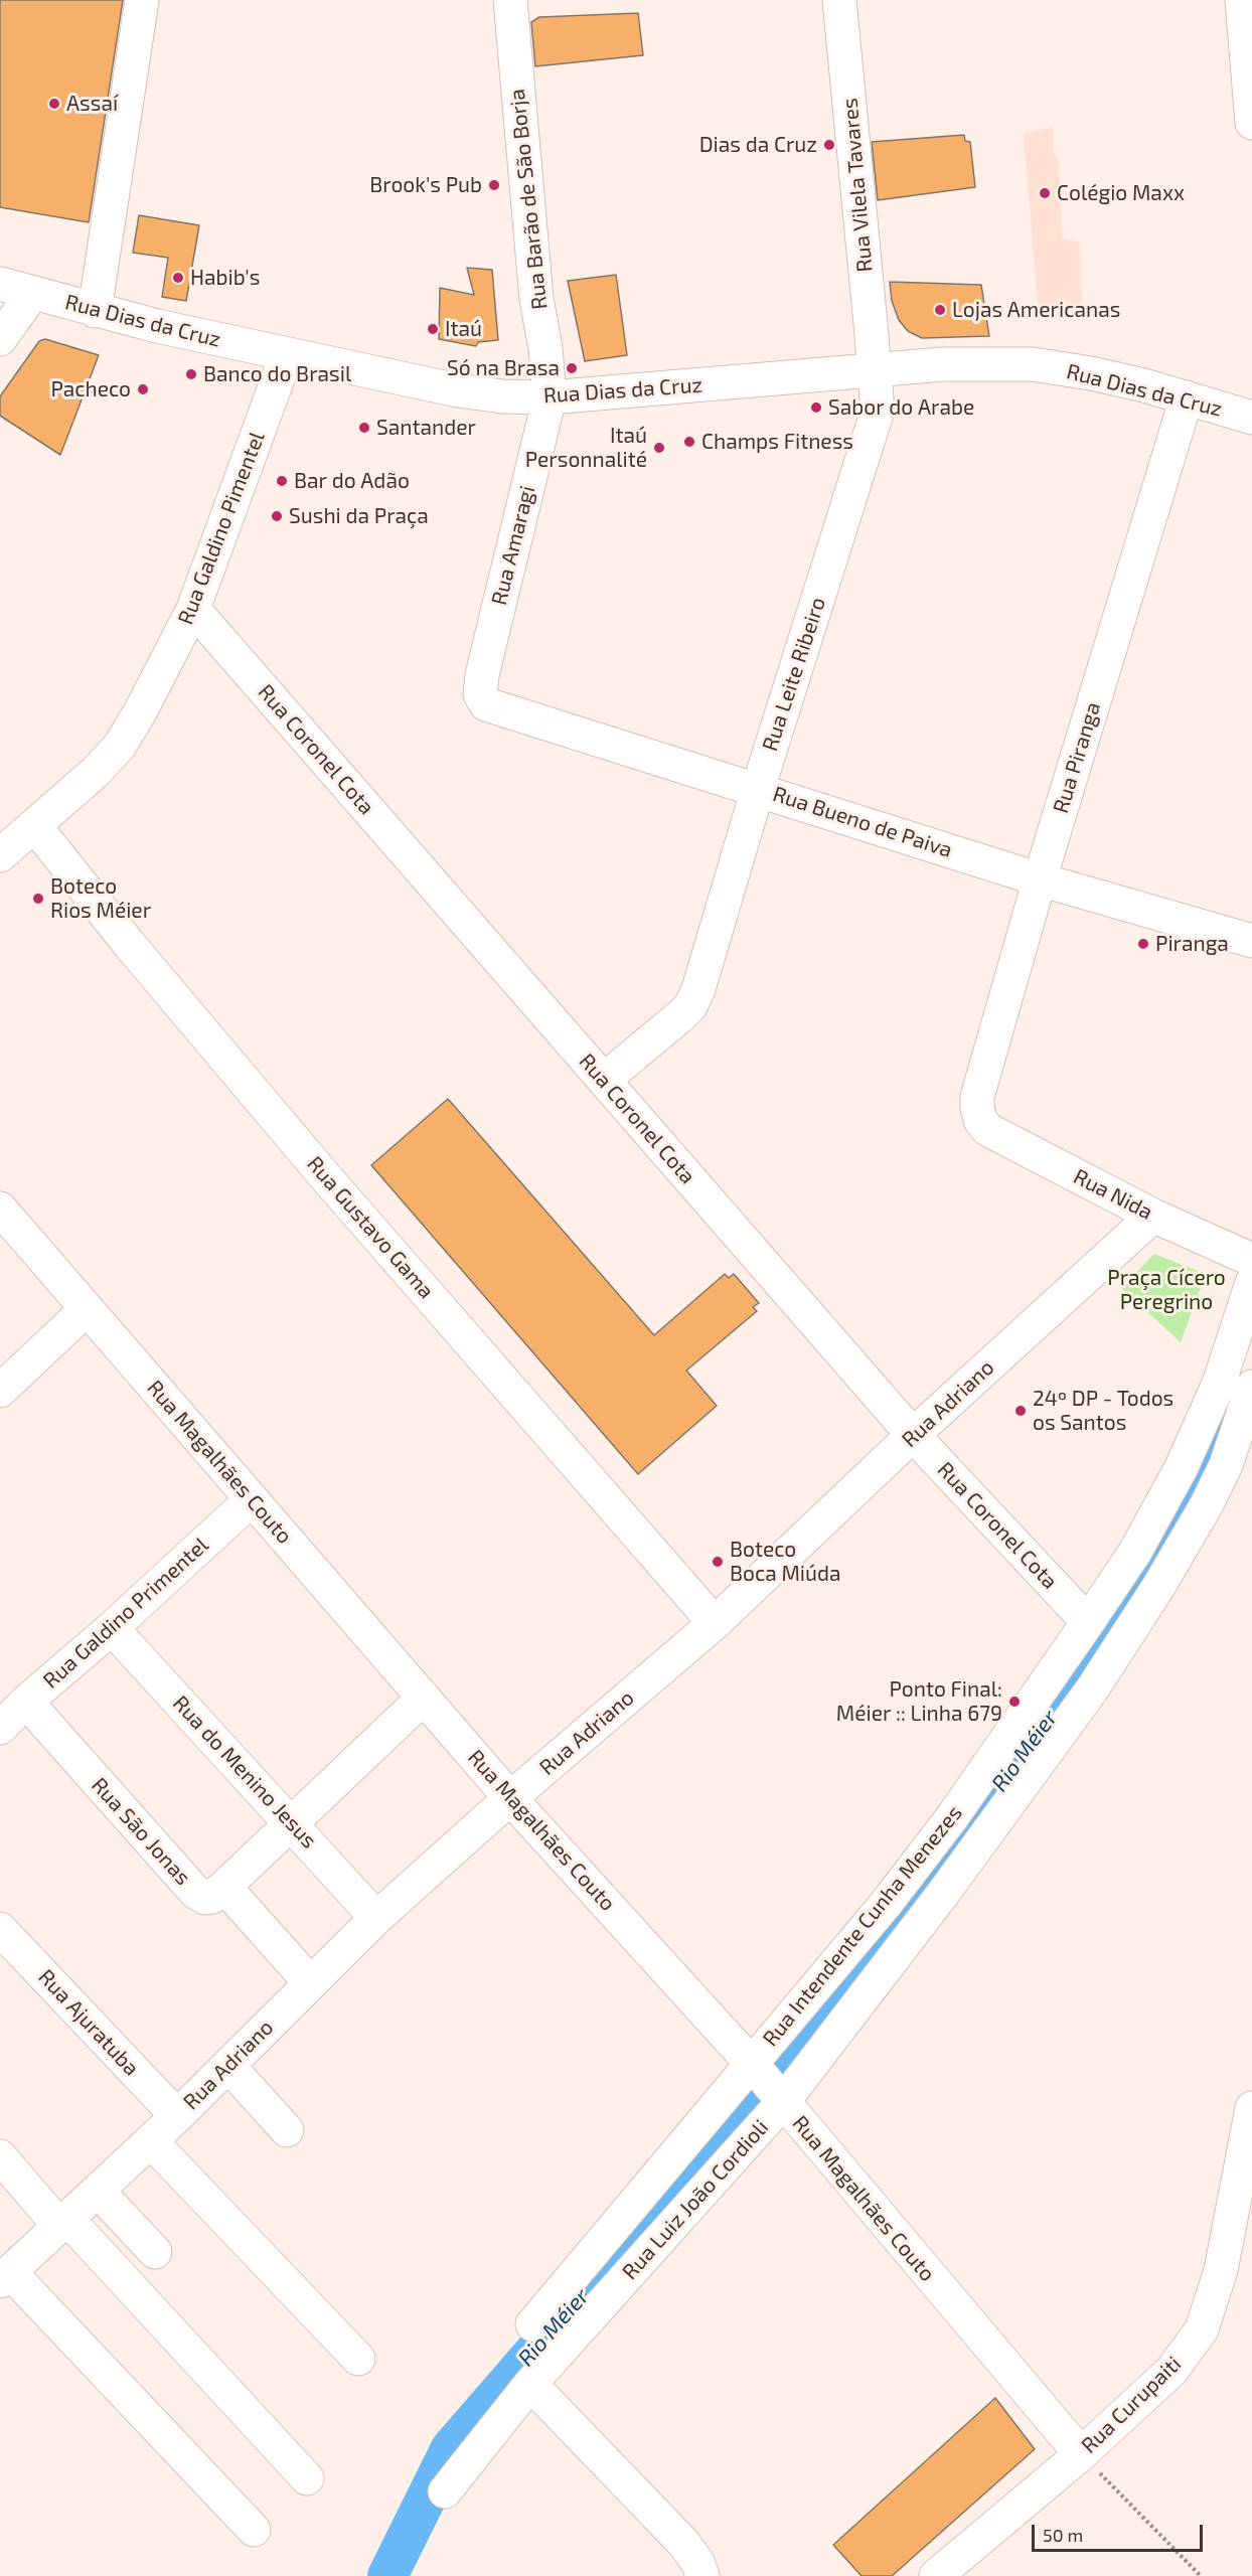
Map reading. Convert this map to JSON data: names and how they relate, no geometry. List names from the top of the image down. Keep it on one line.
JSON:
{"streets":{"street":["Rua Vilela Tavares","Rua Barão de São Borja","Rua Dias da Cruz","Rua Galdino Pimentel","Rua Amaragi","Rua Leite Ribeiro","Rua Coronel Cota","Rua Piranga","Rua Bueno de Paiva","Rua Nida","Rua Gustavo Gama","Rua Adriano","Rua Magalhães Couto","Rua Galdino Primentel","Rua do Menino Jesus","Rua São Jonas","Rua Intendente Cunha Menezes","Rua Ajuratuba","Rua Luiz João Cordioli","Rua Curupaiti"]},"crossings":[["Rua Vilela Tavares","Rua Dias da Cruz"],["Rua Vilela Tavares","Rua Leite Ribeiro"],["Rua Barão de São Borja","Rua Dias da Cruz"],["Rua Barão de São Borja","Rua Amaragi"],["Rua Dias da Cruz","Rua Galdino Pimentel"],["Rua Dias da Cruz","Rua Amaragi"],["Rua Dias da Cruz","Rua Leite Ribeiro"],["Rua Dias da Cruz","Rua Piranga"],["Rua Galdino Pimentel","Rua Coronel Cota"],["Rua Galdino Pimentel","Rua Gustavo Gama"],["Rua Amaragi","Rua Bueno de Paiva"],["Rua Leite Ribeiro","Rua Coronel Cota"],["Rua Leite Ribeiro","Rua Bueno de Paiva"],["Rua Coronel Cota","Rua Adriano"],["Rua Coronel Cota","Rua Intendente Cunha Menezes"],["Rua Piranga","Rua Bueno de Paiva"],["Rua Piranga","Rua Nida"],["Rua Nida","Rua Adriano"],["Rua Gustavo Gama","Rua Adriano"],["Rua Adriano","Rua Magalhães Couto"],["Rua Adriano","Rua do Menino Jesus"],["Rua Adriano","Rua São Jonas"],["Rua Adriano","Rua Ajuratuba"],["Rua Magalhães Couto","Rua Galdino Primentel"],["Rua Magalhães Couto","Rua Intendente Cunha Menezes"],["Rua Magalhães Couto","Rua Luiz João Cordioli"],["Rua Magalhães Couto","Rua Curupaiti"],["Rua Galdino Primentel","Rua do Menino Jesus"],["Rua Galdino Primentel","Rua São Jonas"],["Rua Intendente Cunha Menezes","Rua Luiz João Cordioli"]],"water":["Rio Méier"],"parks":["Praça Cícero Peregrino"],"places":["Assaí","Dias da Cruz","Brook's Pub","Colégio Maxx","Habib's","Lojas Americanas","Itaú","Só na Brasa","Banco do Brasil","Pacheco","Sabor do Arabe","Santander","Champs Fitness","Itaú Personnalité","Bar do Adão","Sushi da Praça","Boteco Rios Méier","Piranga","24º DP - Todos os Santos","Boteco Boca Miúda","Ponto Final: Méier :: Linha 679"],"scale_bar":"50 m"}
